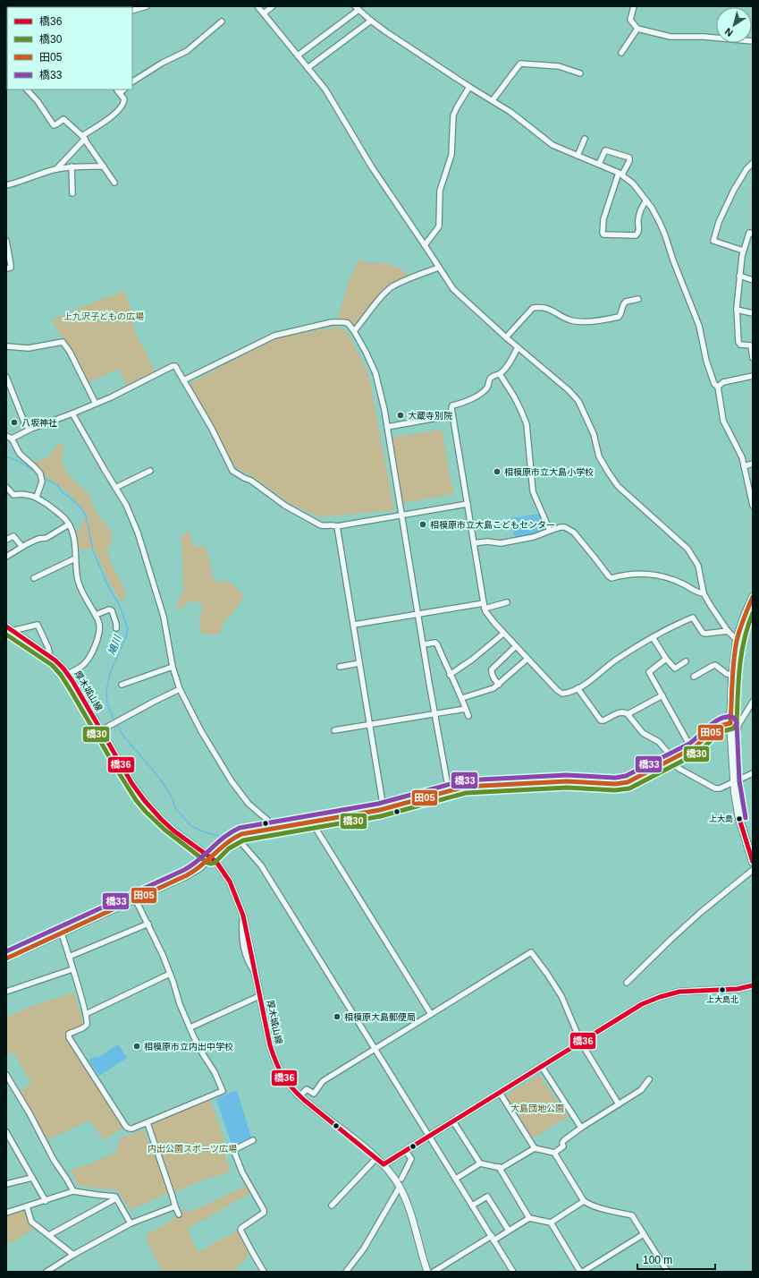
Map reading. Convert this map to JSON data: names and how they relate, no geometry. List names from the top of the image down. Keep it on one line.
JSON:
{"streets":{"main road":["厚木城山線"]},"water":["鳩川"],"parks":["上九沢子どもの広場","大島団地公園","内出公園スポーツ広場"],"places":["大蔵寺別院","八坂神社","相模原市立大島小学校","相模原市立大島こどもセンター","上大島","上大島北","相模原大島郵便局","相模原市立内出中学校"],"lines":["transit line 田05","transit line 橋30","transit line 橋36","transit line 橋33"],"legend":["橋36","橋30","田05","橋33"],"scale_bar":"100 m","north":"bottom left"}
